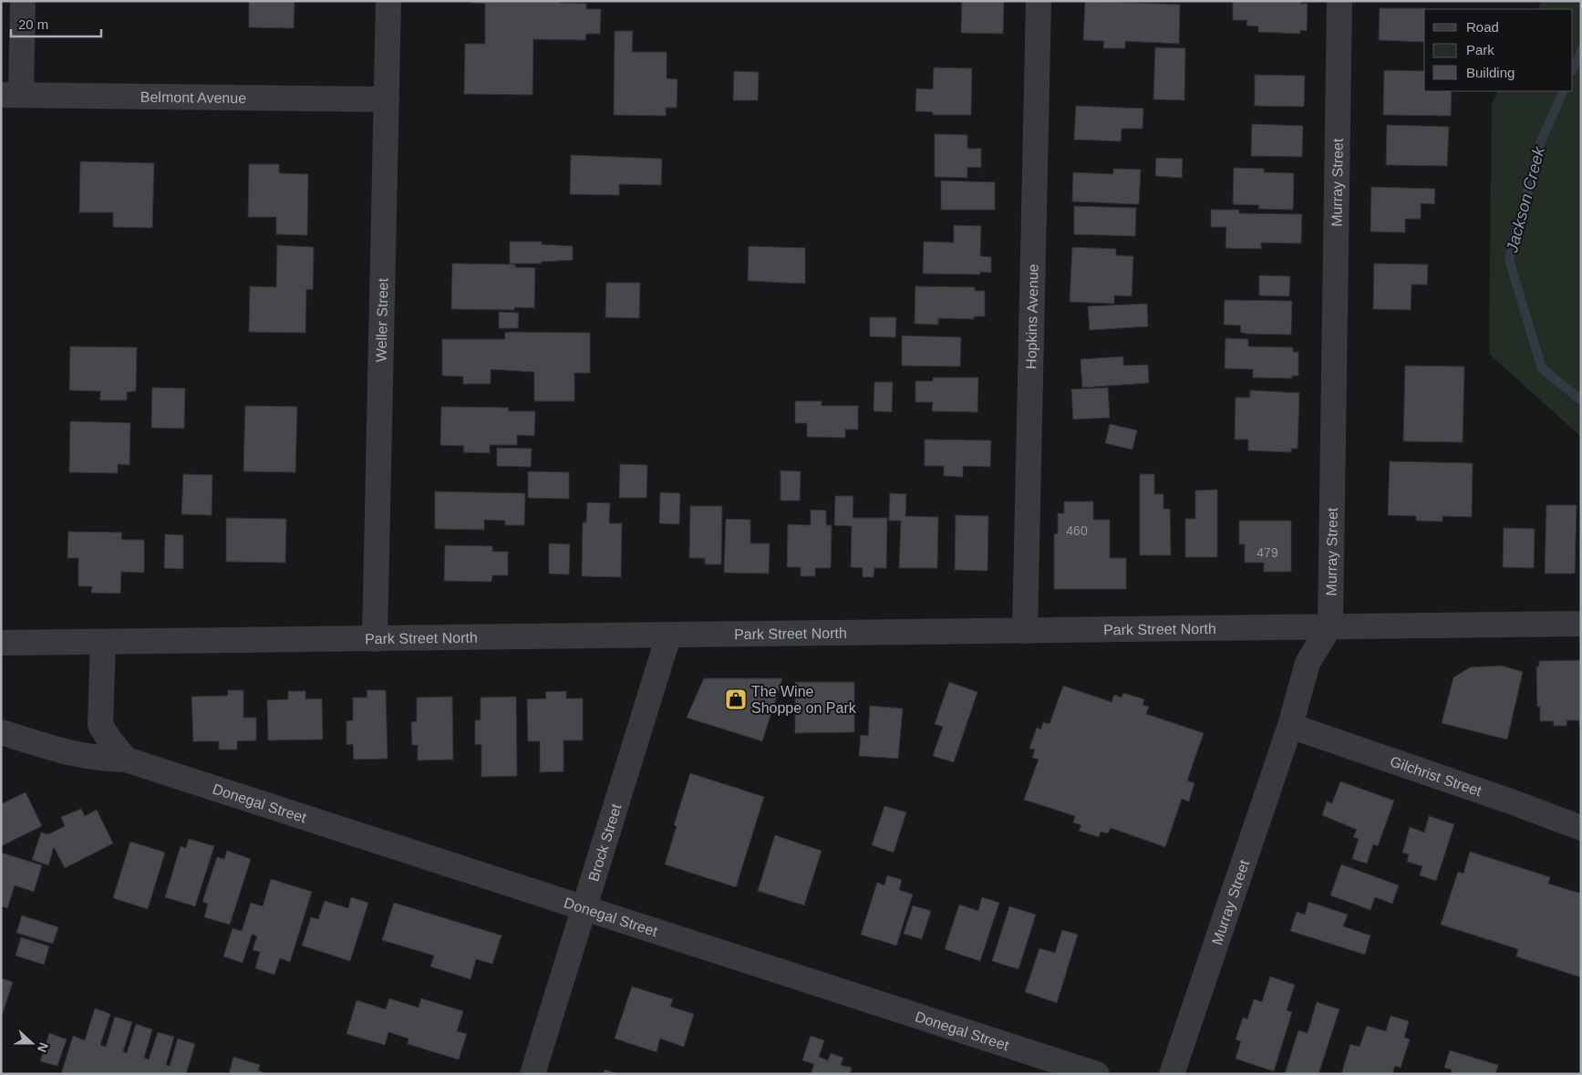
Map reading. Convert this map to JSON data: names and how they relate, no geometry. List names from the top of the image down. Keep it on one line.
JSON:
{"streets":{"street":["Belmont Avenue","Murray Street","Hopkins Avenue","Weller Street","Park Street North","Gilchrist Street","Donegal Street","Brock Street"]},"crossings":[["Belmont Avenue","Weller Street"],["Murray Street","Park Street North"],["Murray Street","Gilchrist Street"],["Hopkins Avenue","Park Street North"],["Weller Street","Park Street North"],["Park Street North","Brock Street"],["Donegal Street","Brock Street"]],"water":["Jackson Creek"],"places":{"shop":["The Wine Shoppe on Park"]},"house_numbers":["460","479"],"legend":["Road","Park","Building"],"scale_bar":"20 m","north":"right"}
